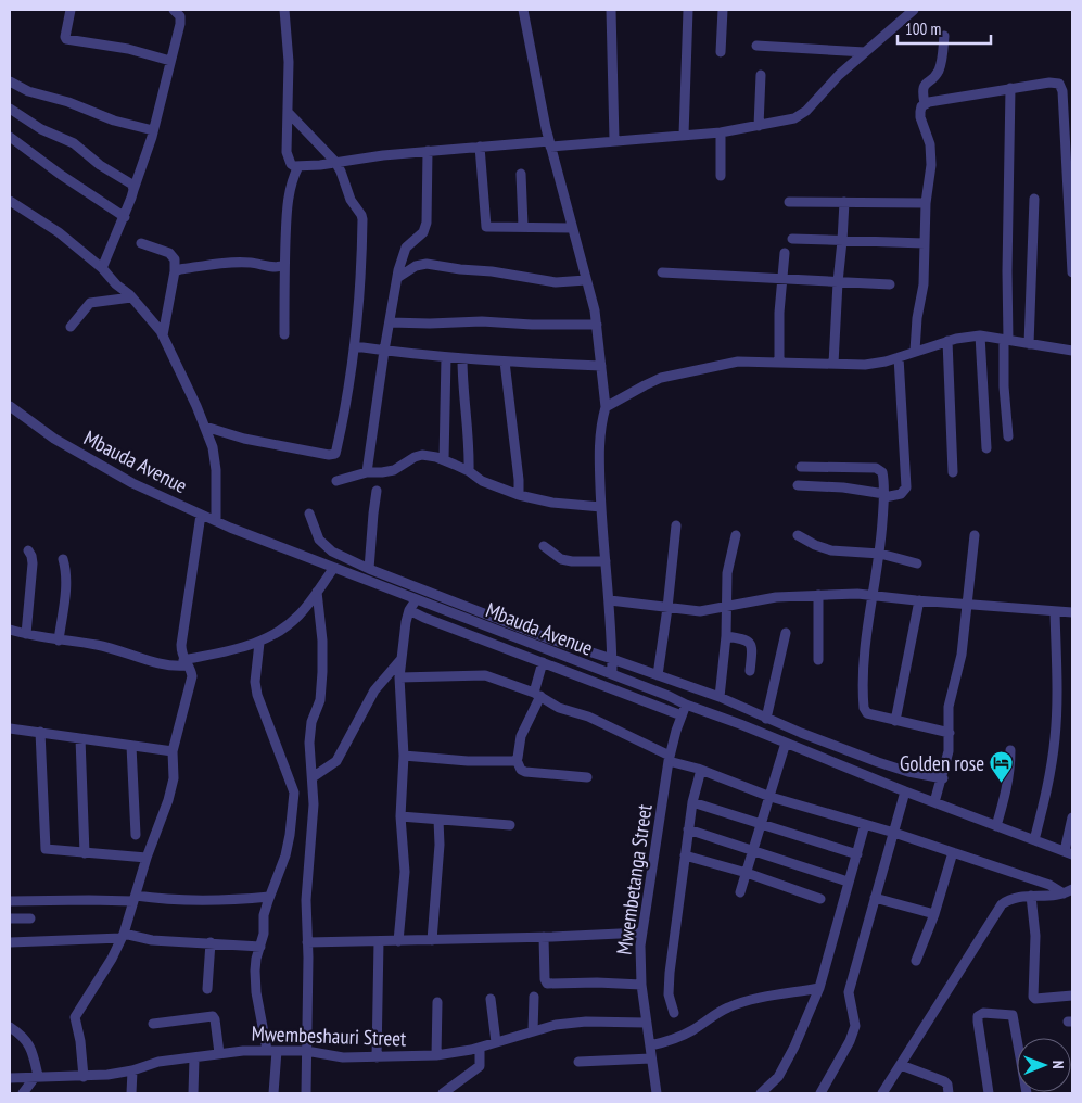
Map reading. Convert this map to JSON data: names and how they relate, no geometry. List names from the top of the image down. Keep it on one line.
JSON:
{"streets":{"street":["Mbauda Avenue","Mwembetanga Street","Mwembeshauri Street"]},"crossings":[["Mbauda Avenue","Mwembetanga Street"],["Mwembetanga Street","Mwembeshauri Street"]],"places":{"hotel":["Golden rose"]},"scale_bar":"100 m","north":"right"}
